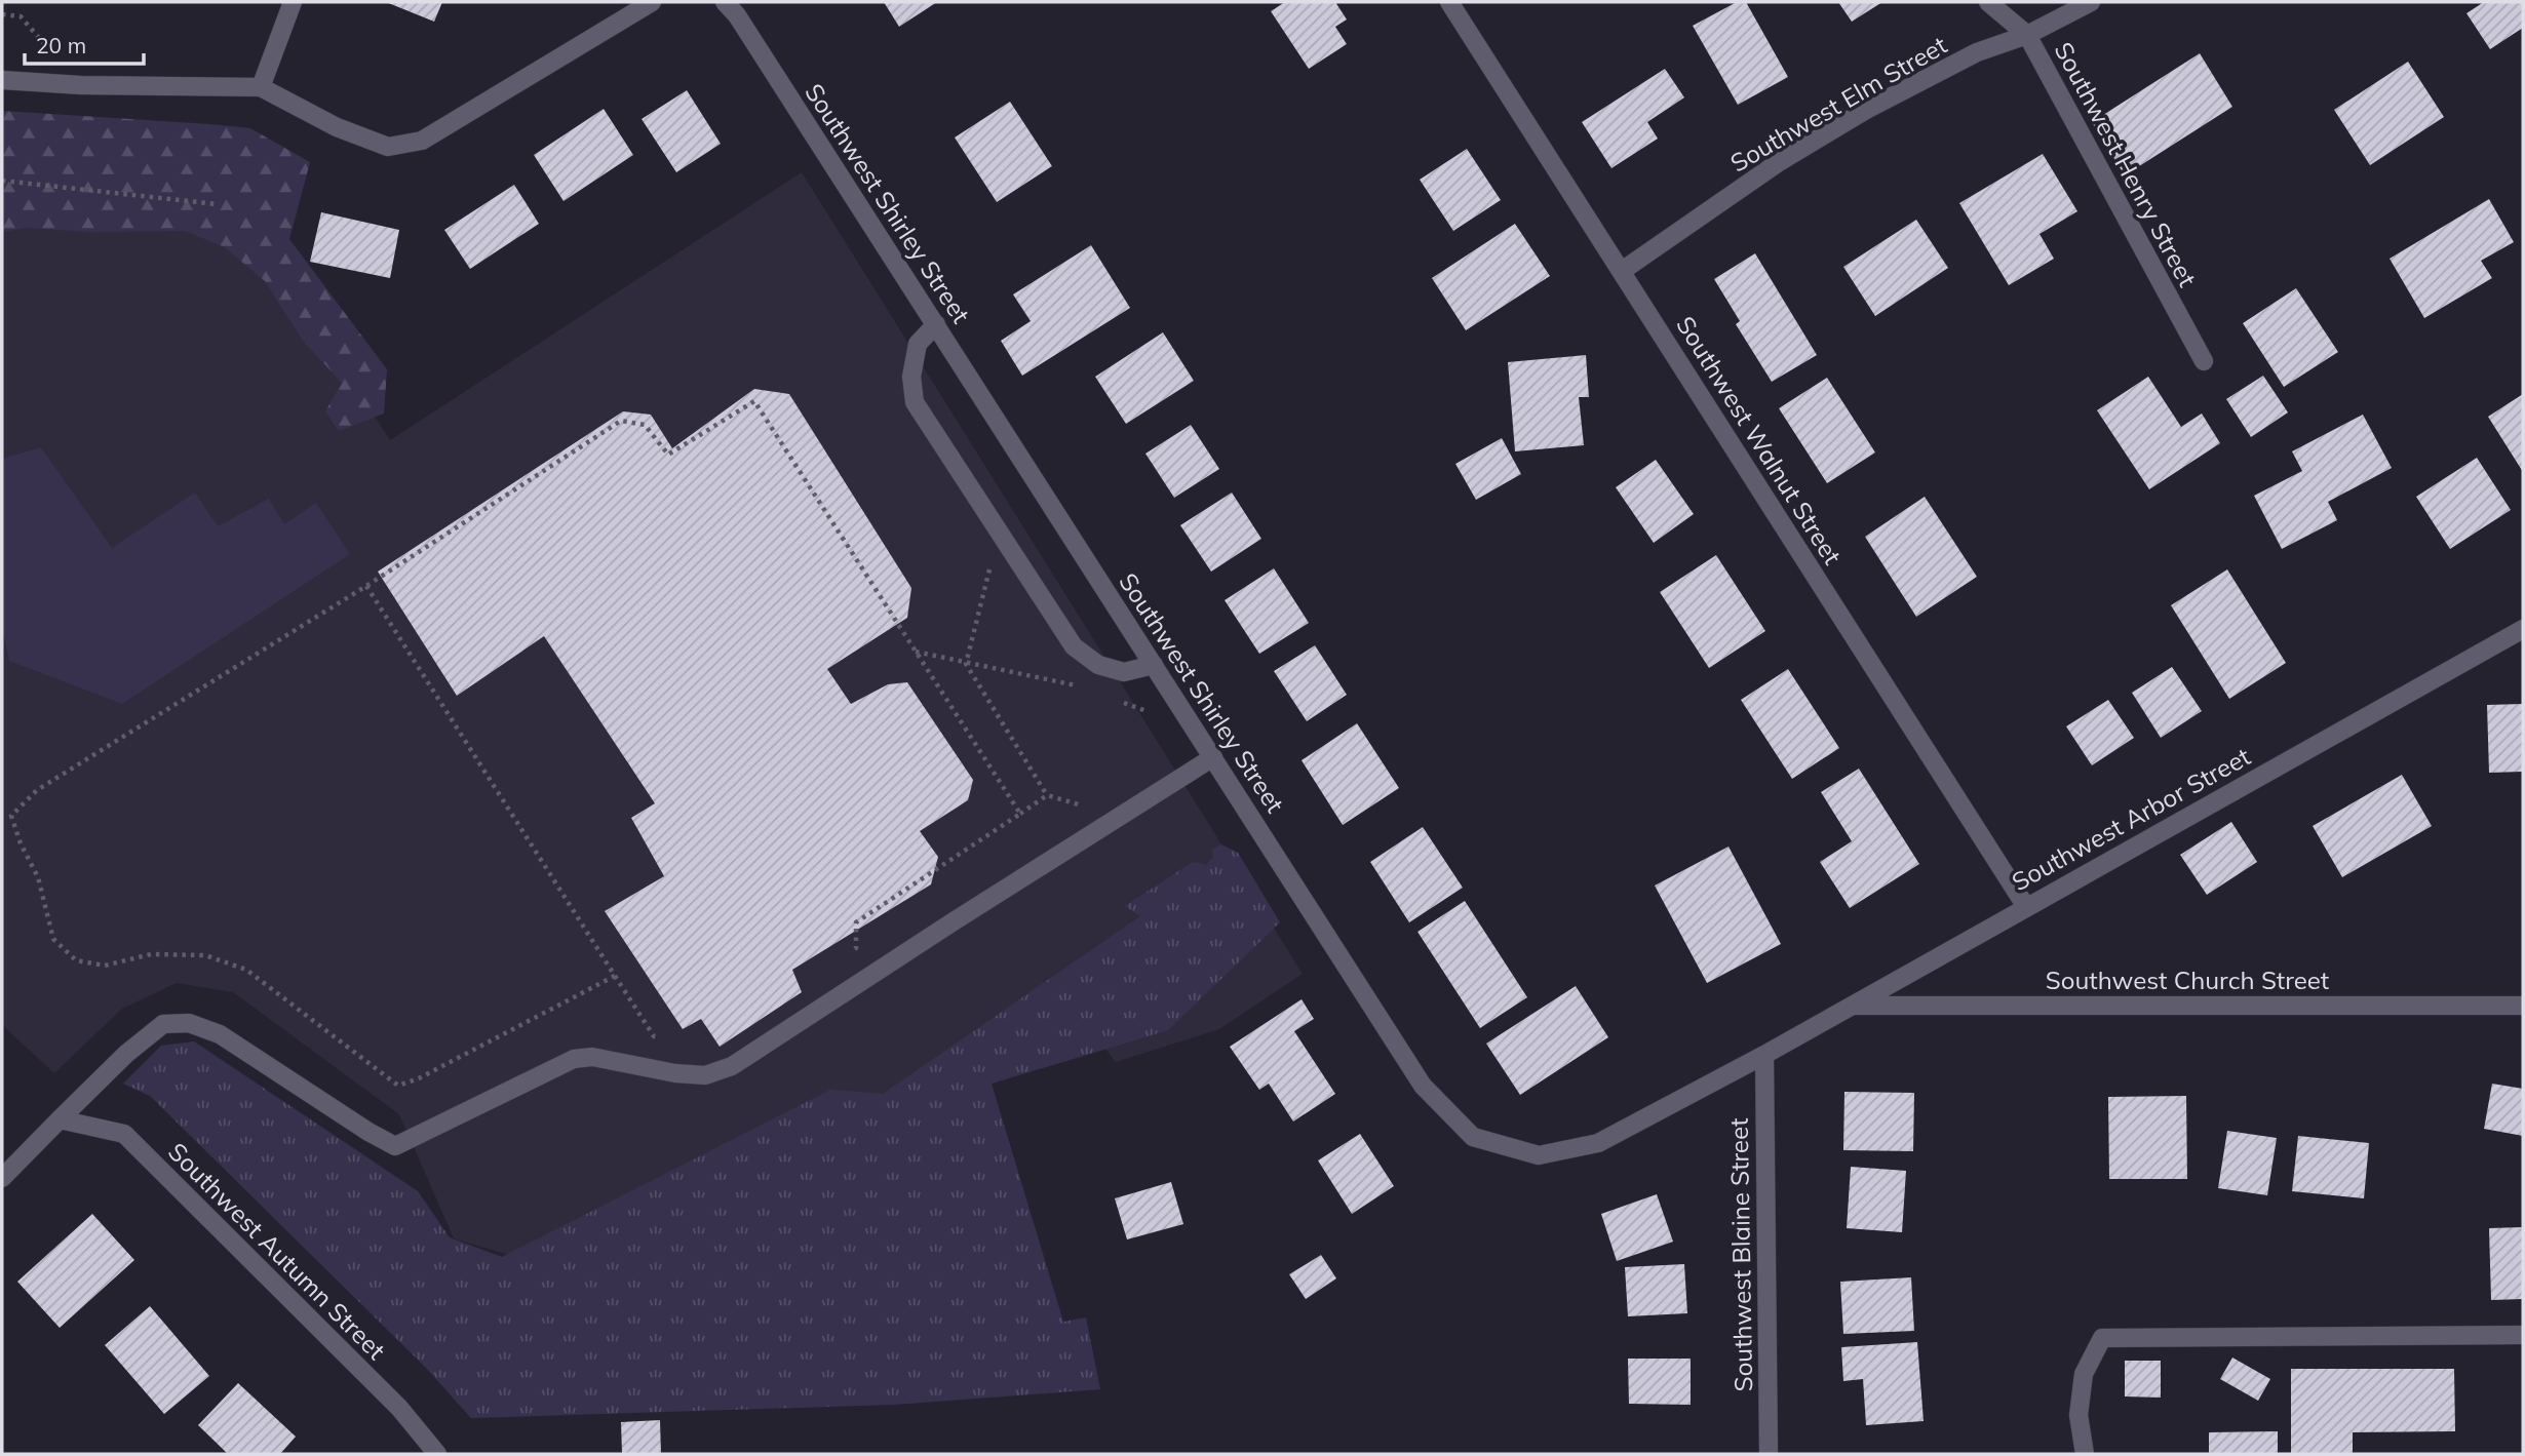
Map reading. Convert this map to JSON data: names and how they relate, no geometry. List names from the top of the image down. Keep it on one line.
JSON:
{"streets":{"street":["Southwest Elm Street","Southwest Henry Street","Southwest Shirley Street","Southwest Walnut Street","Southwest Arbor Street","Southwest Church Street","Southwest Autumn Street","Southwest Blaine Street"]},"crossings":[["Southwest Elm Street","Southwest Henry Street"],["Southwest Elm Street","Southwest Walnut Street"],["Southwest Shirley Street","Southwest Arbor Street"],["Southwest Shirley Street","Southwest Blaine Street"],["Southwest Walnut Street","Southwest Arbor Street"],["Southwest Arbor Street","Southwest Church Street"],["Southwest Arbor Street","Southwest Blaine Street"]],"scale_bar":"20 m"}
